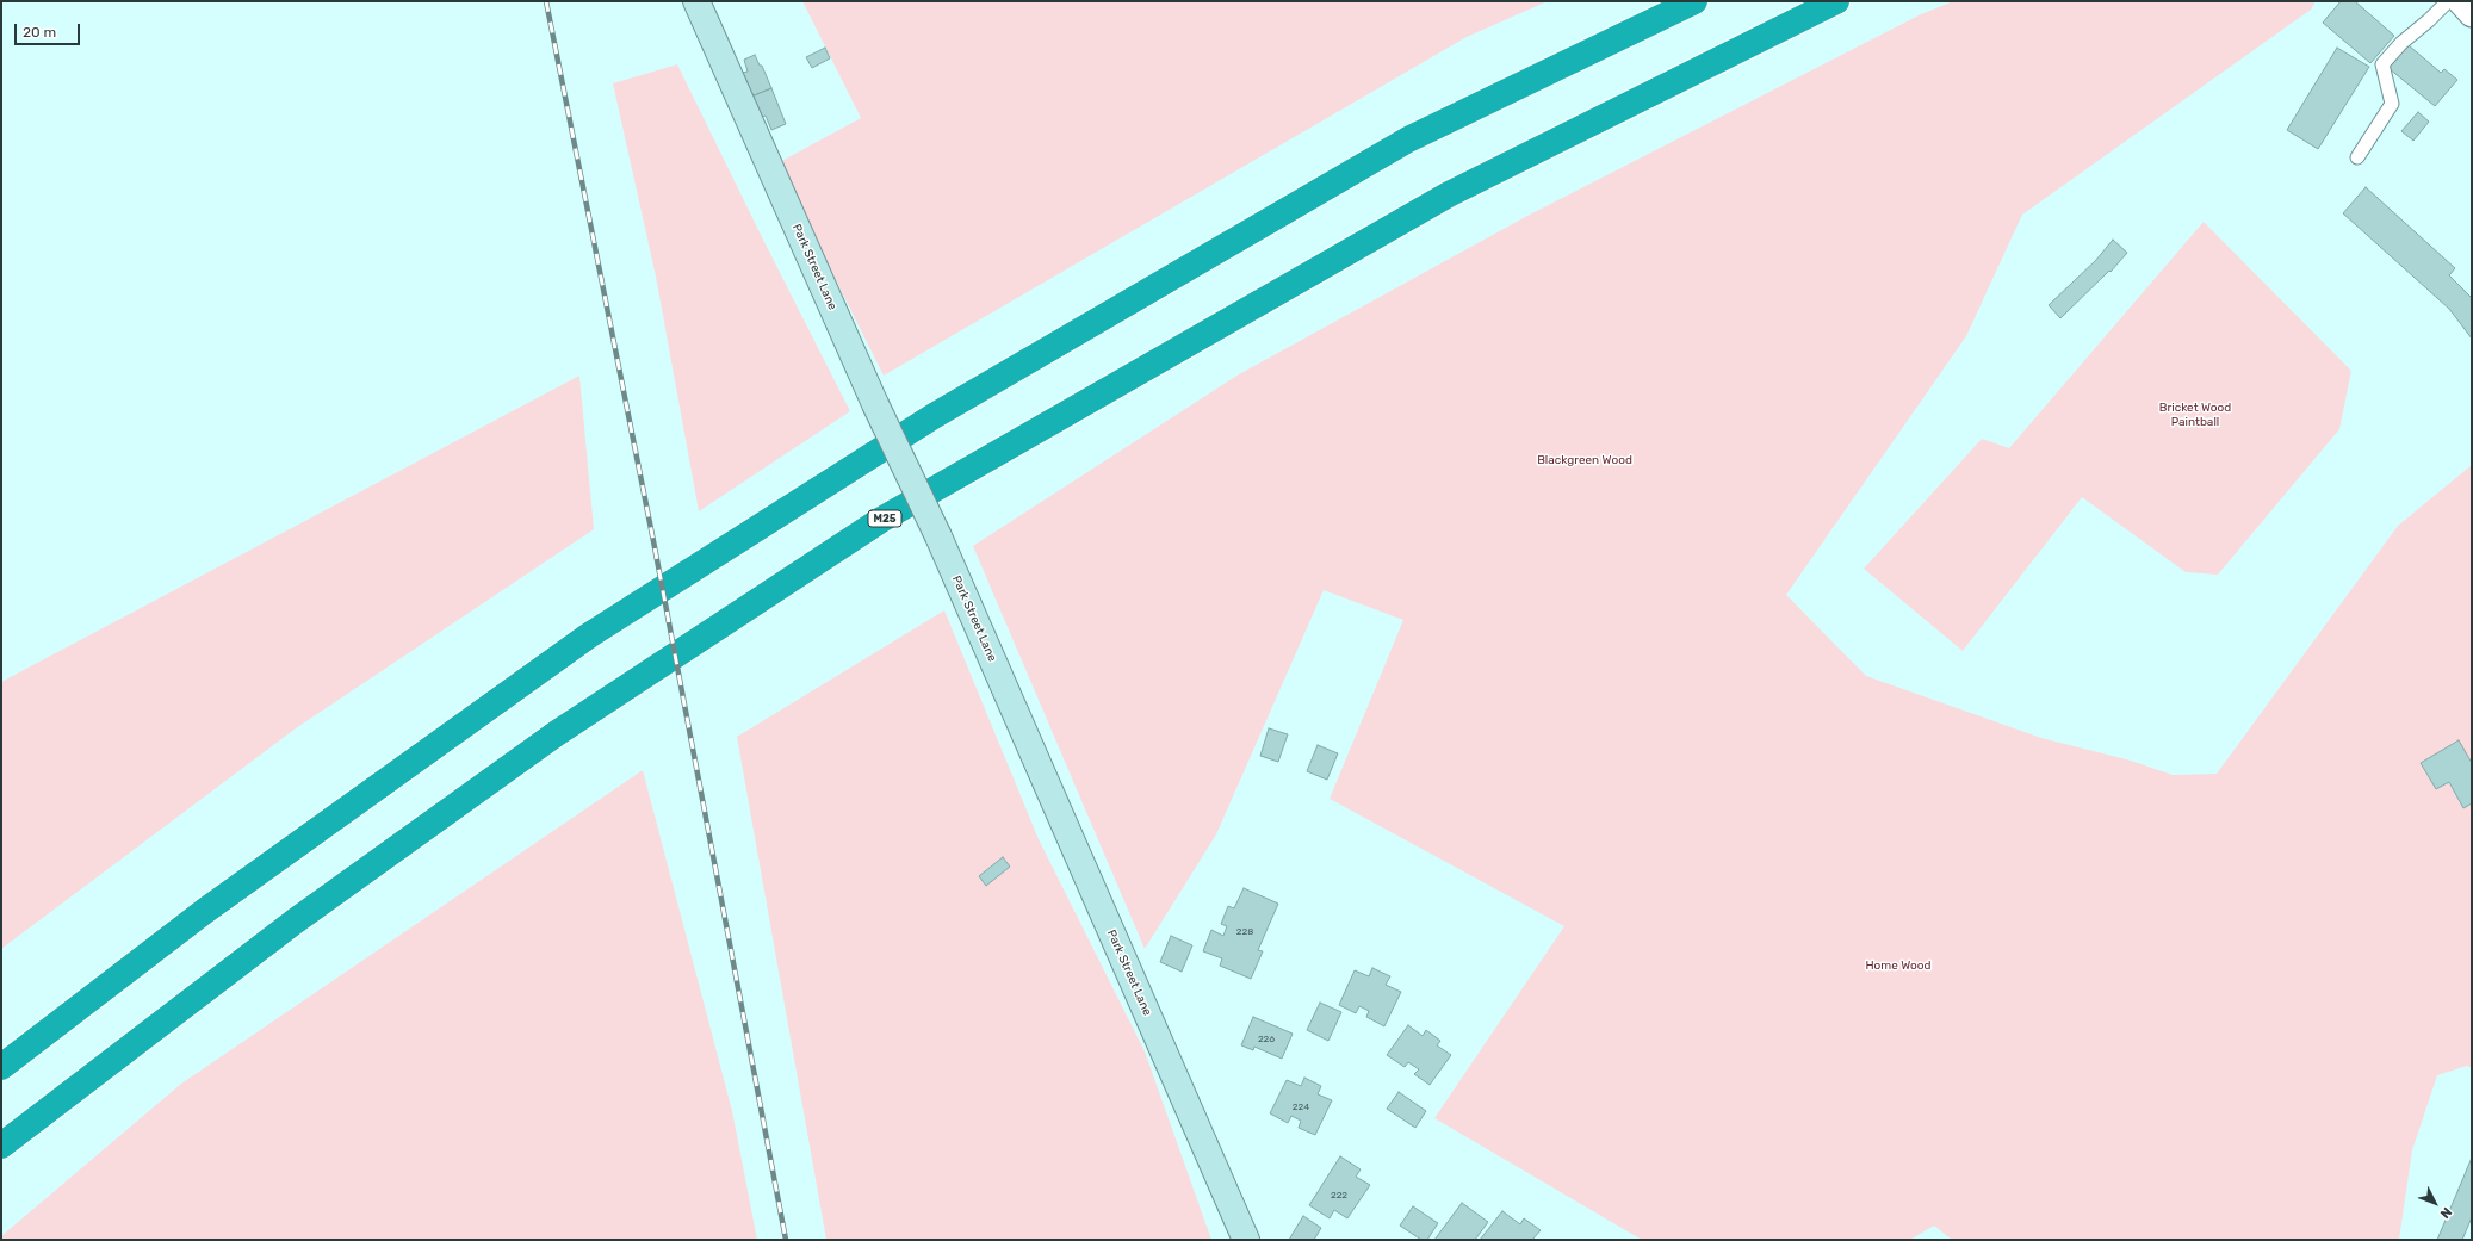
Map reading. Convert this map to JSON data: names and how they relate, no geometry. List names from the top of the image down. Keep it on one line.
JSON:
{"streets":{"highway":["M25"],"street":["Park Street Lane"]},"parks":["Bricket Wood Paintball","Blackgreen Wood","Home Wood"],"house_numbers":["228","226","224","222"],"scale_bar":"20 m","north":"bottom right"}
